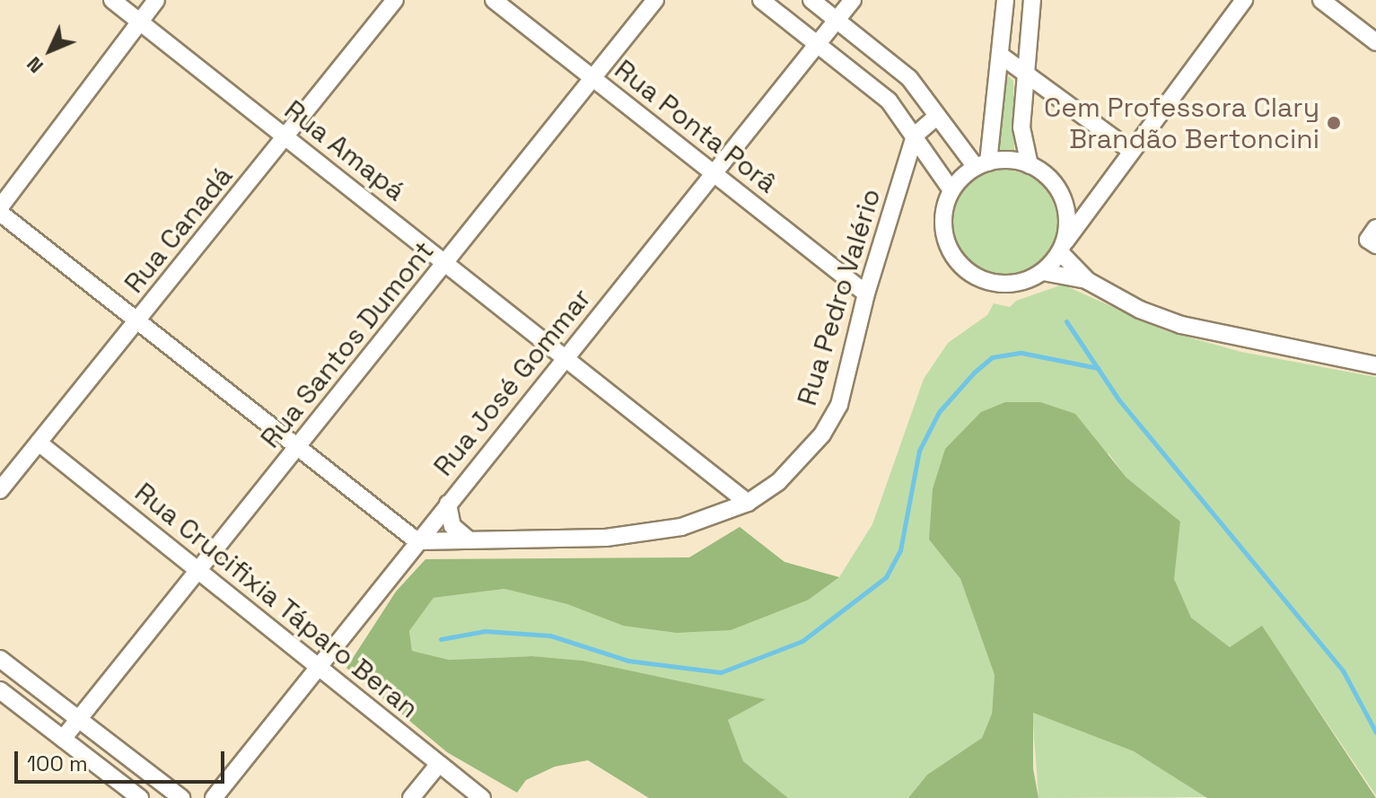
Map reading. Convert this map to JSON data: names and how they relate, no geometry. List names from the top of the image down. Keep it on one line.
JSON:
{"streets":{"street":["Rua Ponta Porâ","Rua Amapá","Rua Canadá","Rua Pedro Valério","Rua Santos Dumont","Rua José Gommar","Rua Crucifixia Táparo Beran"]},"crossings":[["Rua Ponta Porâ","Rua Pedro Valério"],["Rua Ponta Porâ","Rua Santos Dumont"],["Rua Ponta Porâ","Rua José Gommar"],["Rua Amapá","Rua Canadá"],["Rua Amapá","Rua Pedro Valério"],["Rua Amapá","Rua Santos Dumont"],["Rua Amapá","Rua José Gommar"],["Rua Canadá","Rua Crucifixia Táparo Beran"],["Rua Pedro Valério","Rua José Gommar"],["Rua Santos Dumont","Rua Crucifixia Táparo Beran"],["Rua José Gommar","Rua Crucifixia Táparo Beran"]],"places":["Cem Professora Clary Brandão Bertoncini"],"scale_bar":"100 m","north":"bottom left"}
